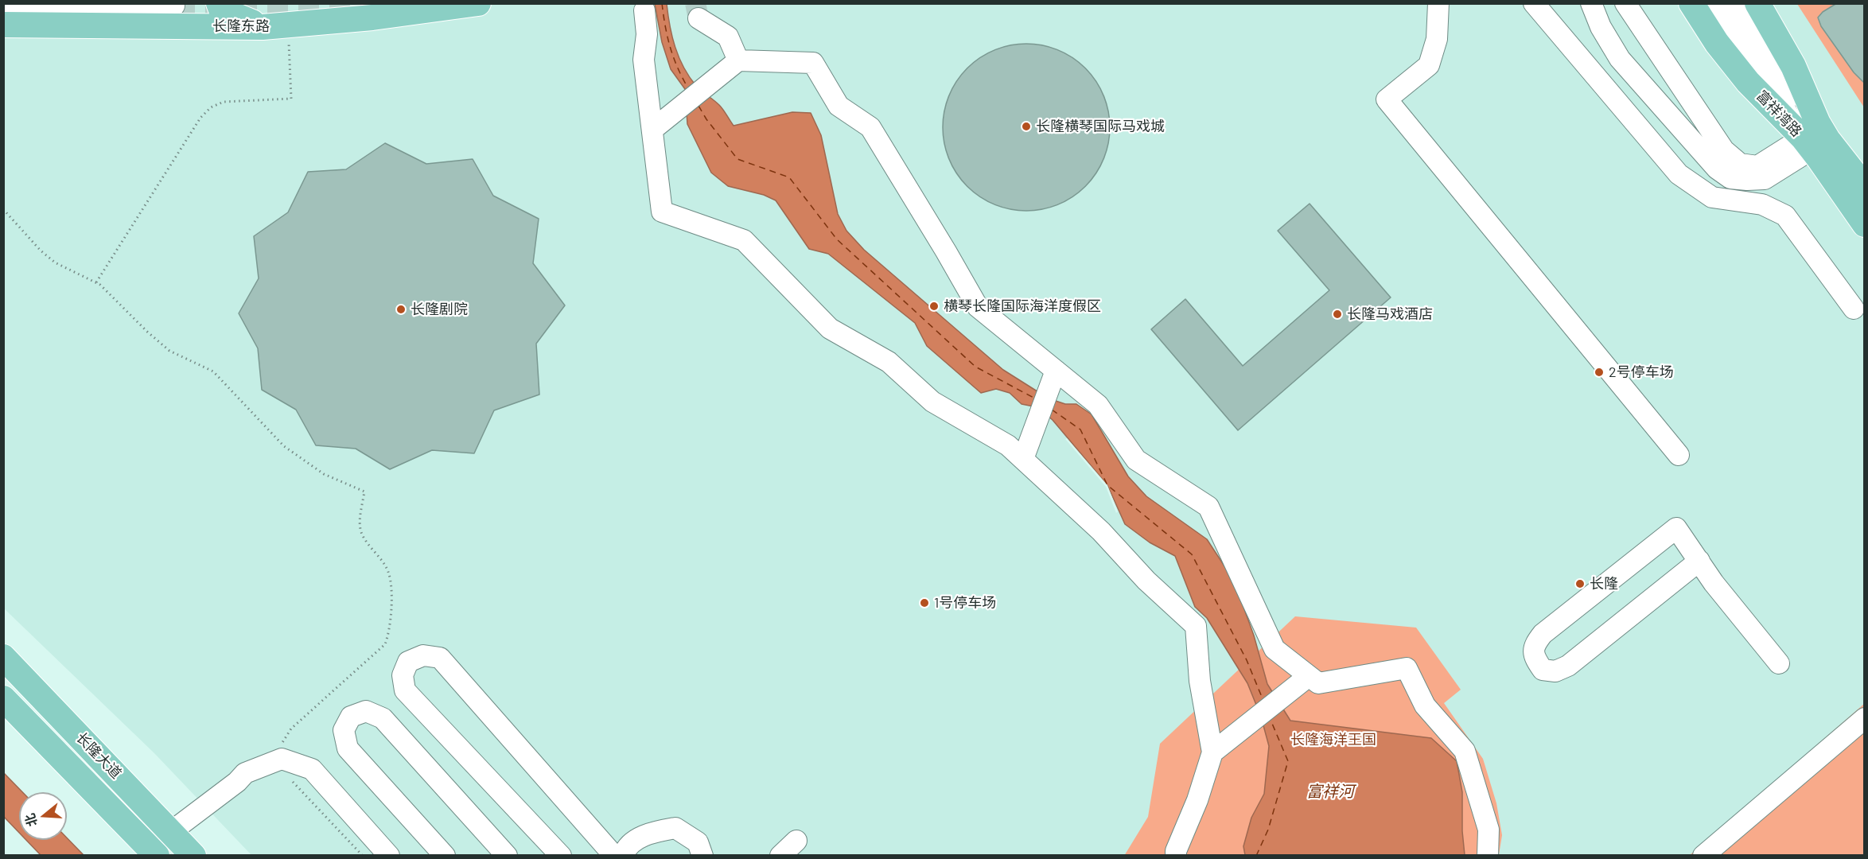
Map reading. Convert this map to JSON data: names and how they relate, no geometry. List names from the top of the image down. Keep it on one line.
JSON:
{"streets":{"main road":["长隆东路","富祥湾路","长隆大道"]},"water":["富祥河"],"parks":["长隆海洋王国"],"places":["长隆横琴国际马戏城","横琴长隆国际海洋度假区","长隆剧院","长隆马戏酒店","2号停车场","长隆","1号停车场"],"north":"left"}
